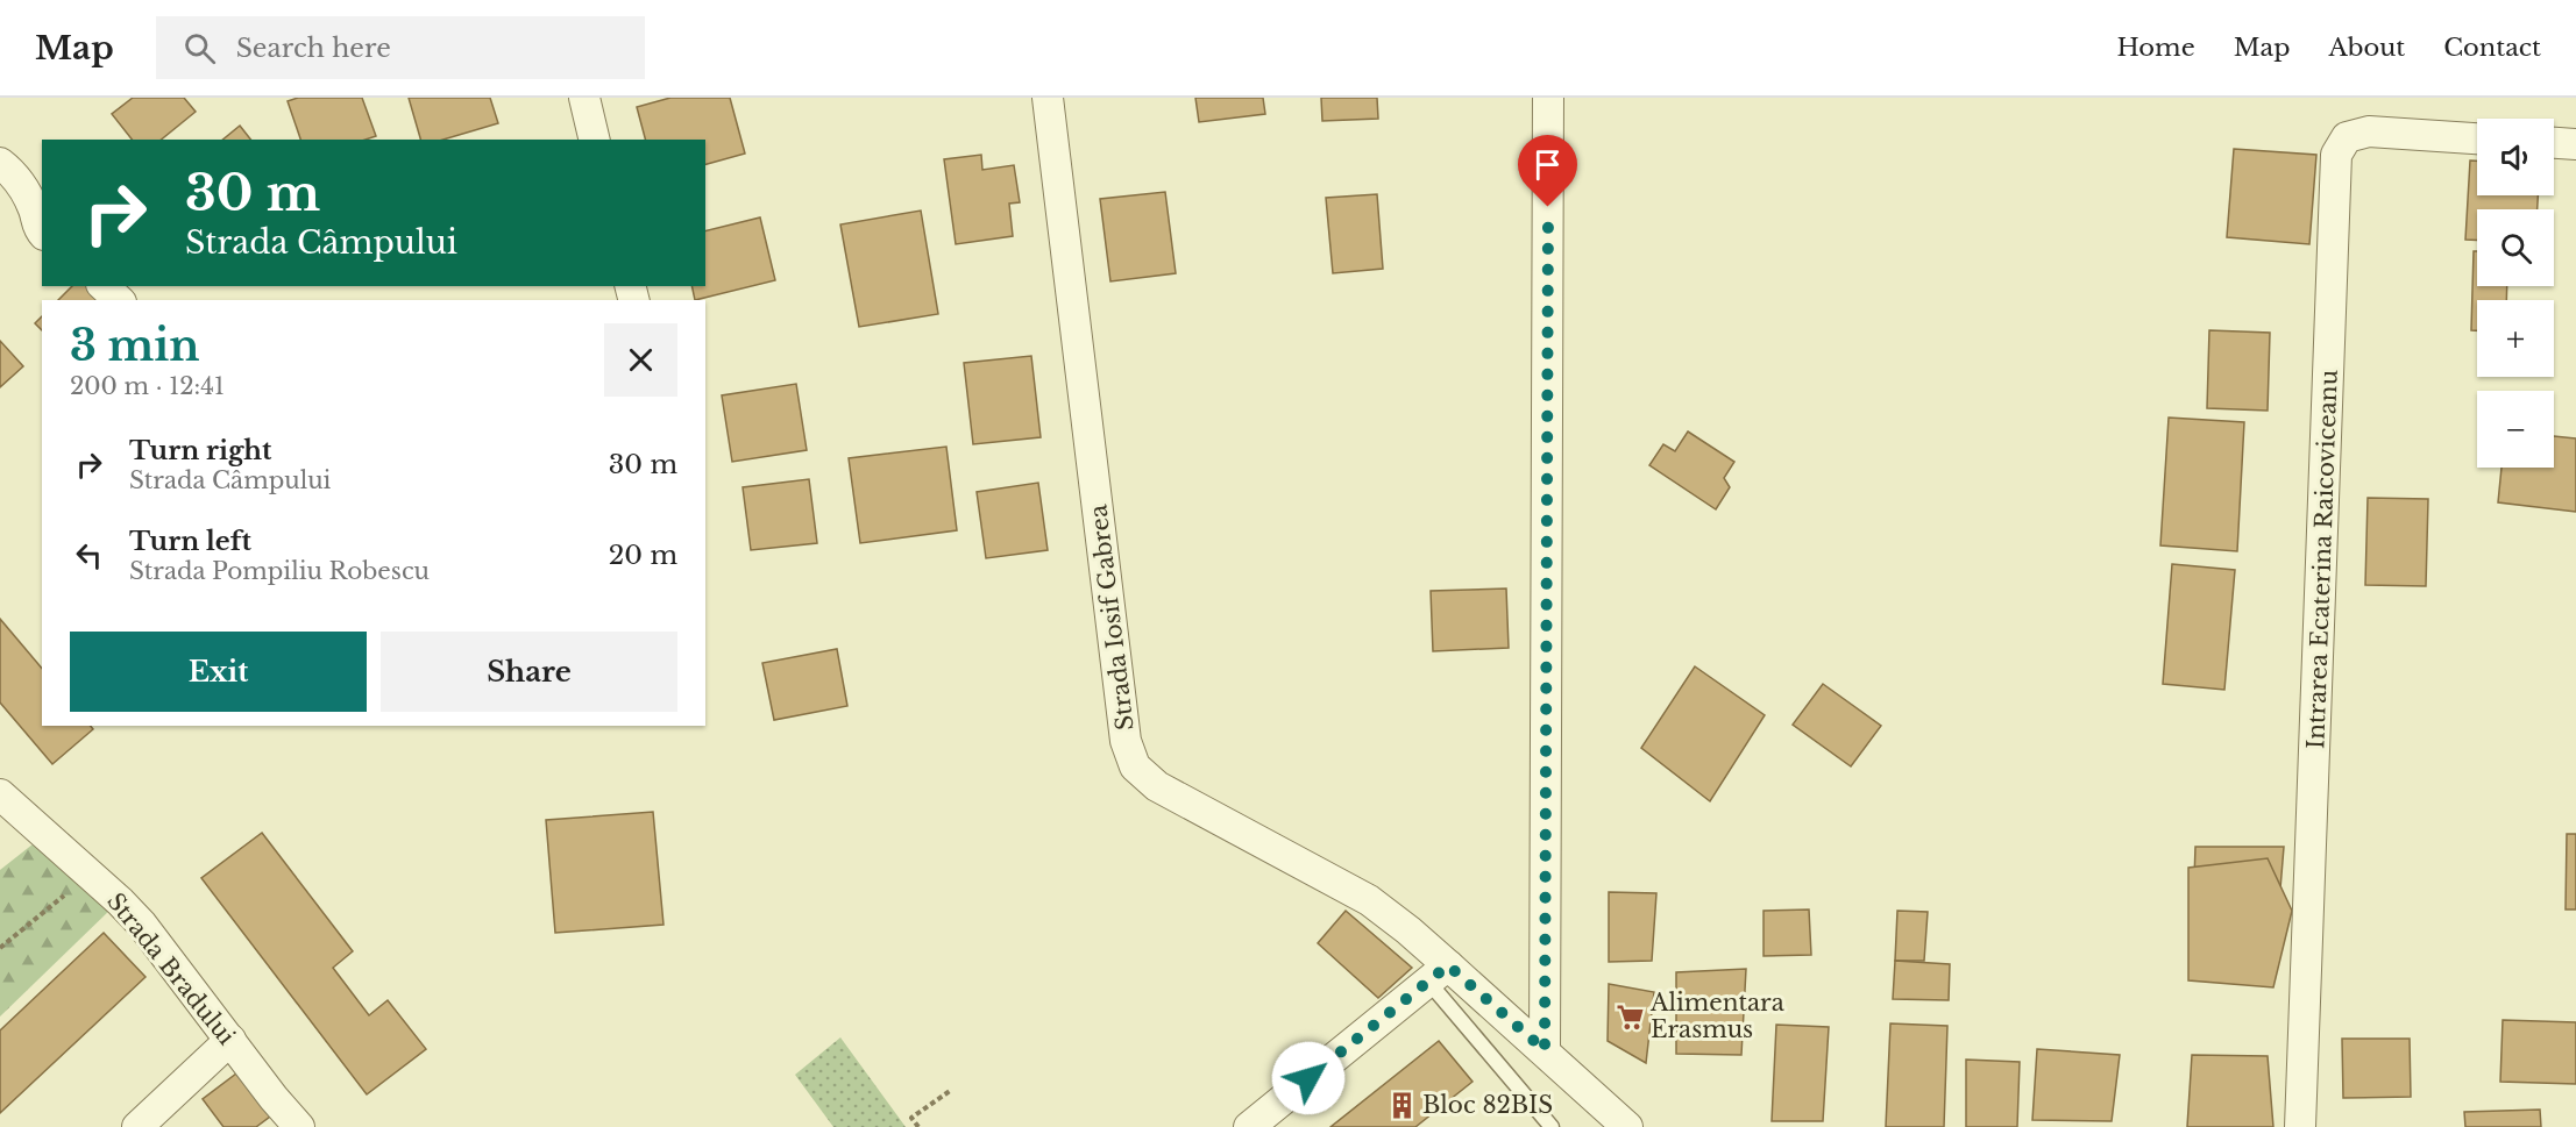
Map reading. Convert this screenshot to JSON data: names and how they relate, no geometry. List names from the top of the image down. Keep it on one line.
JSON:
{"streets":{"street":["Intrarea Ecaterina Raicoviceanu","Strada Iosif Gabrea","Strada Bradului"]},"places":{"supermarket":["Alimentara Erasmus"],"building":["Bloc 82BIS"]},"page":{"header":"Map","search":"Search here","nav":["Home","Map","About","Contact"],"map_buttons":["+","−"],"turn":["30 m","Strada Câmpului"],"heading":["3 min","200 m · 12:41"],"list":[{"name":"Turn right","note":"Strada Câmpului","value":"30 m"},{"name":"Turn left","note":"Strada Pompiliu Robescu","value":"20 m"}],"buttons":["Exit","Share"]}}
